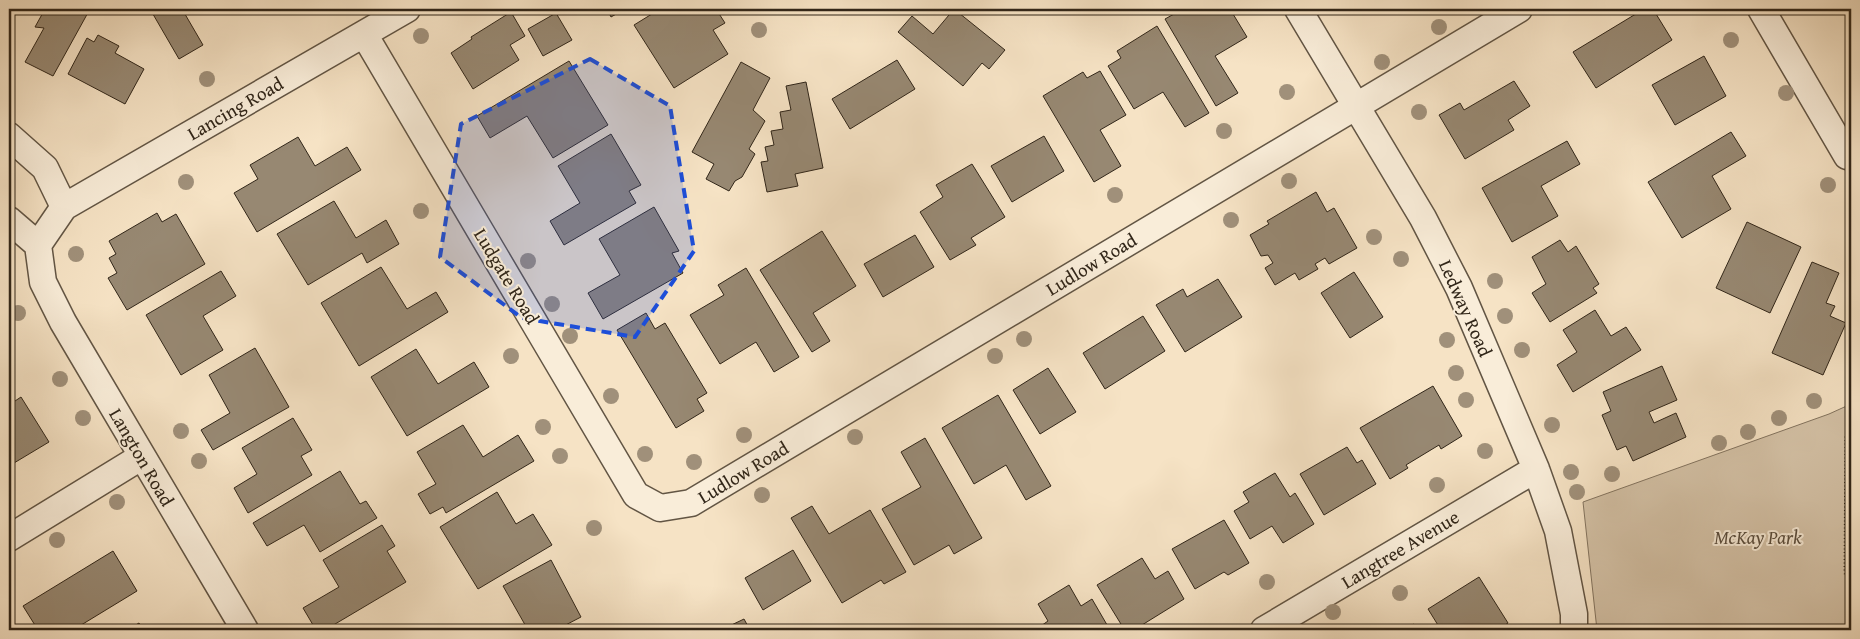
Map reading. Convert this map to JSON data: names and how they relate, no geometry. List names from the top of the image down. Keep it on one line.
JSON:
{"streets":{"street":["Lancing Road","Ludlow Road","Ludgate Road","Ledway Road","Langton Road","Langtree Avenue"]},"crossings":[["Lancing Road","Ludgate Road"],["Lancing Road","Langton Road"],["Ludlow Road","Ludgate Road"],["Ludlow Road","Ledway Road"],["Ledway Road","Langtree Avenue"]],"parks":["McKay Park"]}
